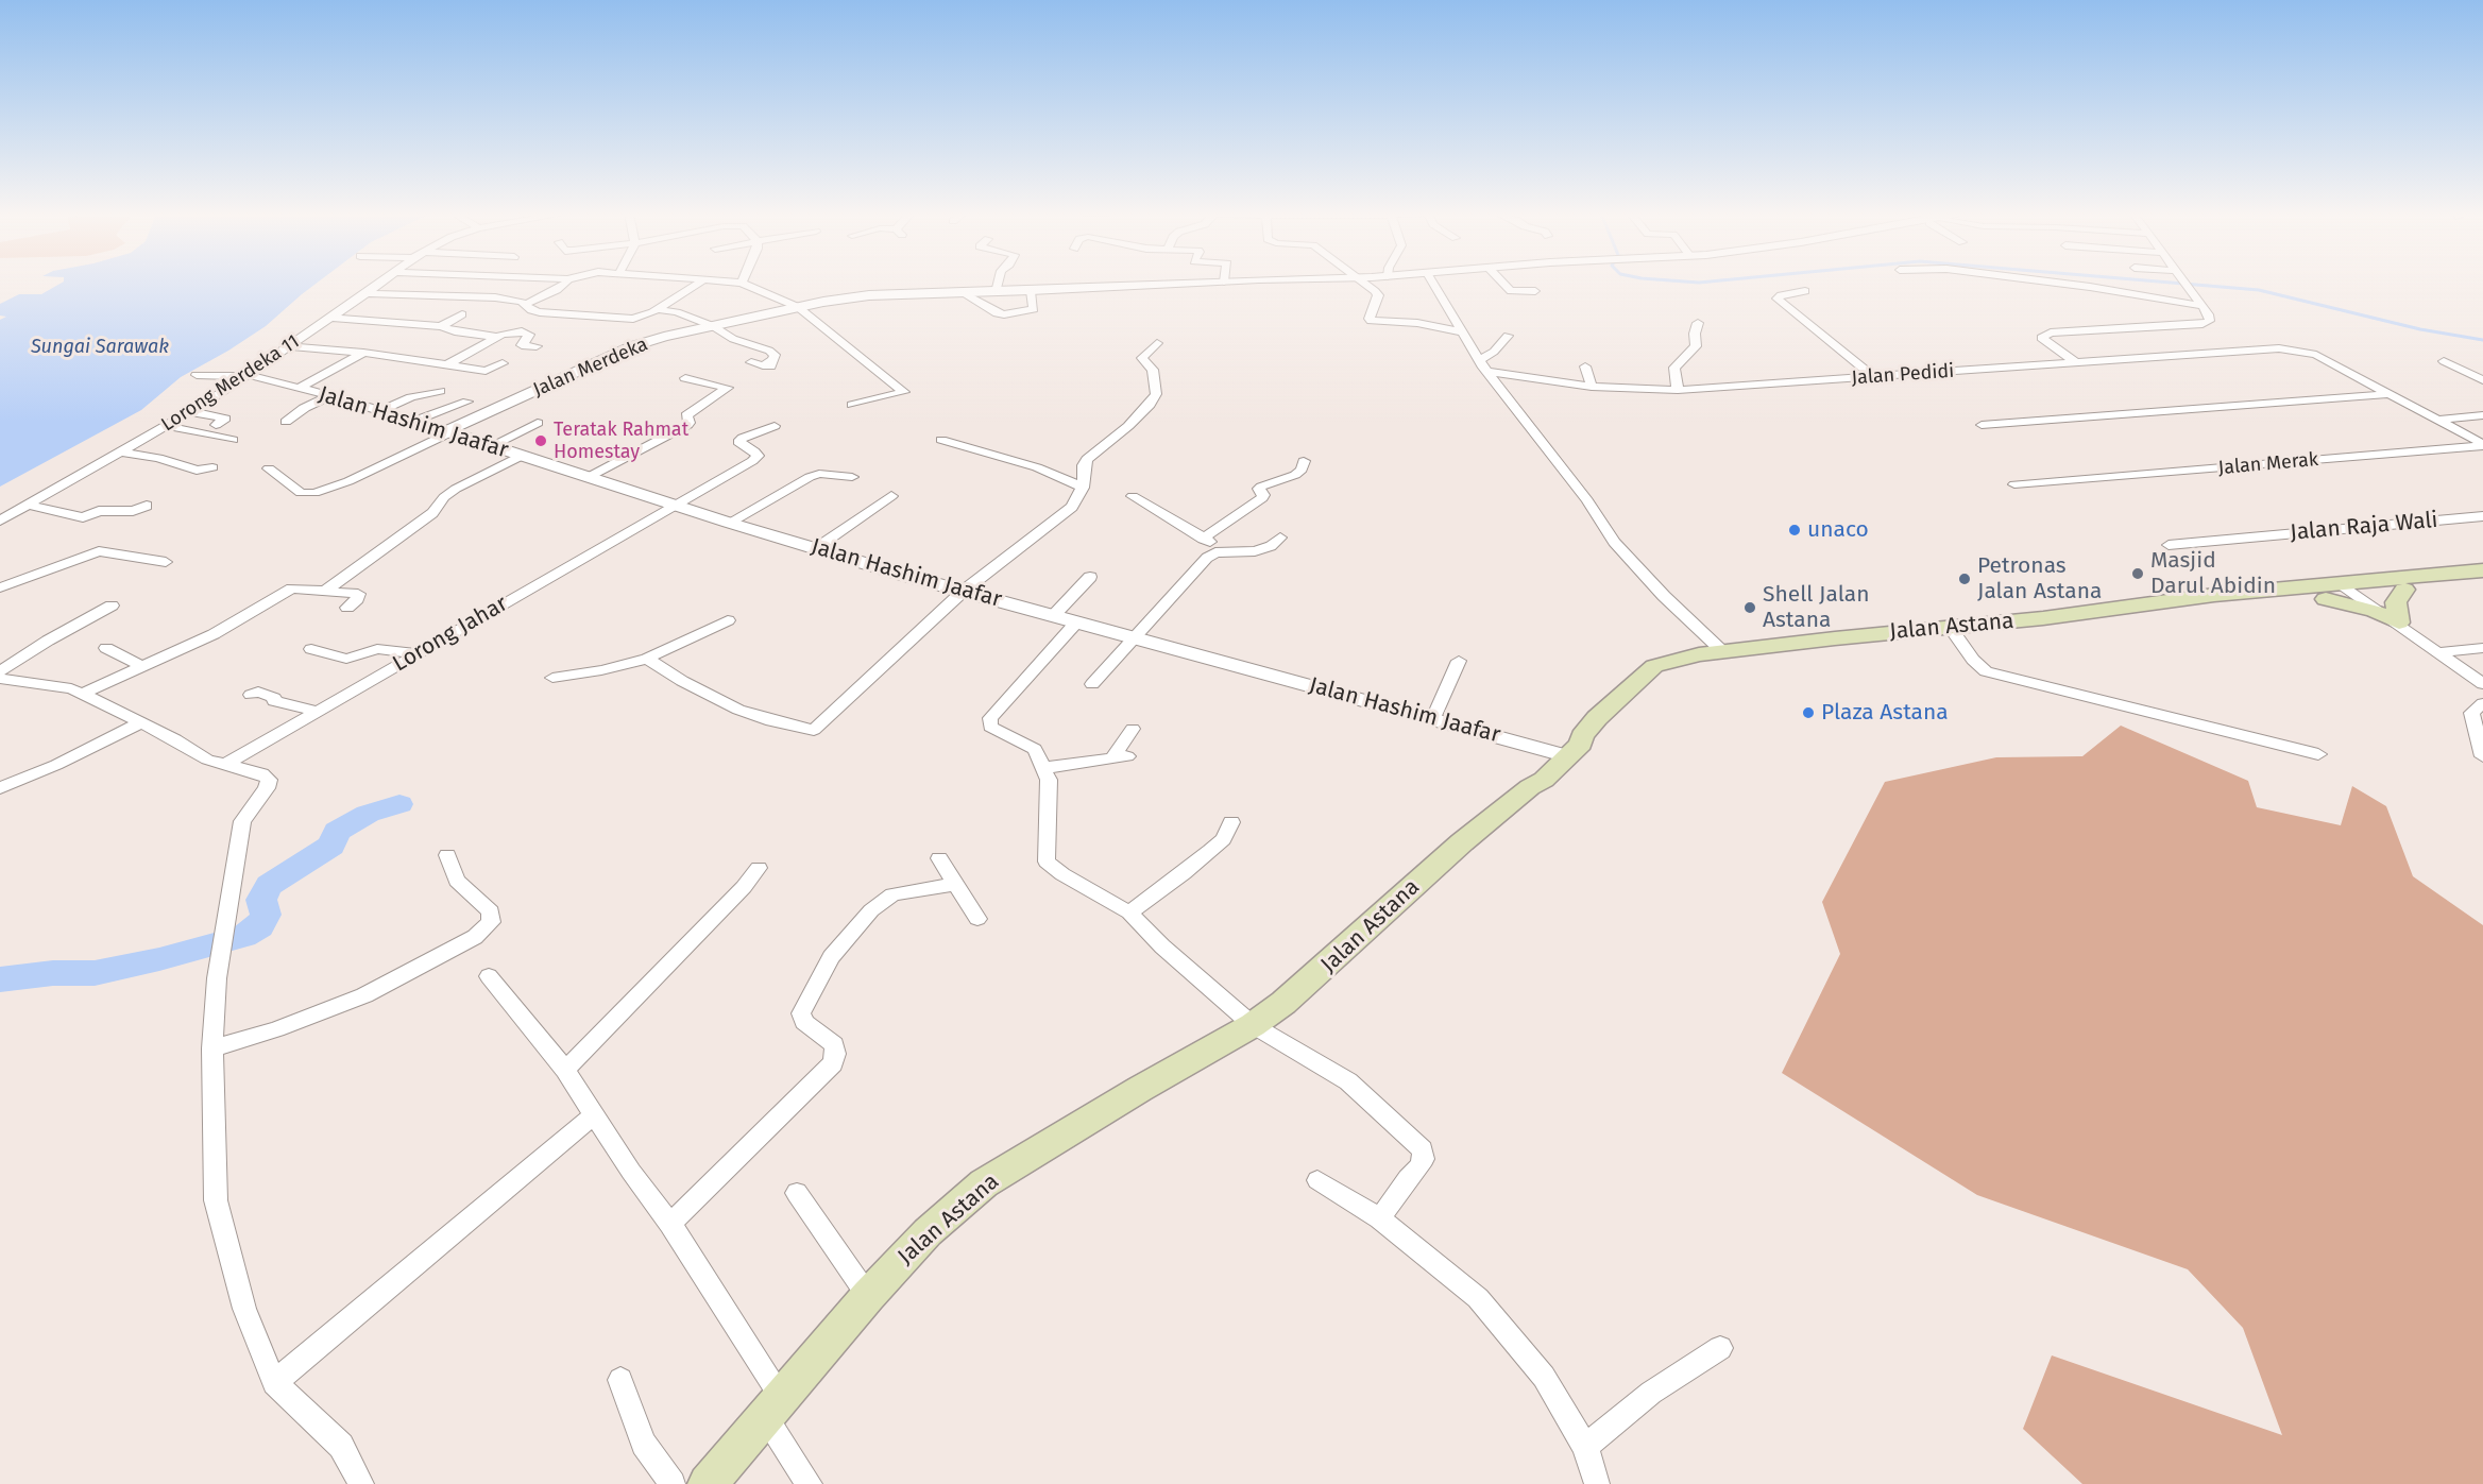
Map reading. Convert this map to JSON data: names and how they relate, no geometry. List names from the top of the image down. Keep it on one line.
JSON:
{"streets":{"main road":["Jalan Astana"],"street":["Jalan Merdeka","Jalan Pedidi","Lorong Merdeka 11","Jalan Hashim Jaafar","Jalan Merak","Jalan Raja Wali","Lorong Jahar"]},"crossings":[["Jalan Merdeka","Jalan Hashim Jaafar"],["Jalan Pedidi","Jalan Merak"],["Lorong Merdeka 11","Jalan Hashim Jaafar"],["Jalan Hashim Jaafar","Jalan Astana"],["Jalan Hashim Jaafar","Lorong Jahar"]],"water":["Sungai Sarawak"],"places":["Teratak Rahmat Homestay","unaco","Masjid Darul Abidin","Petronas Jalan Astana","Shell Jalan Astana","Plaza Astana"]}
